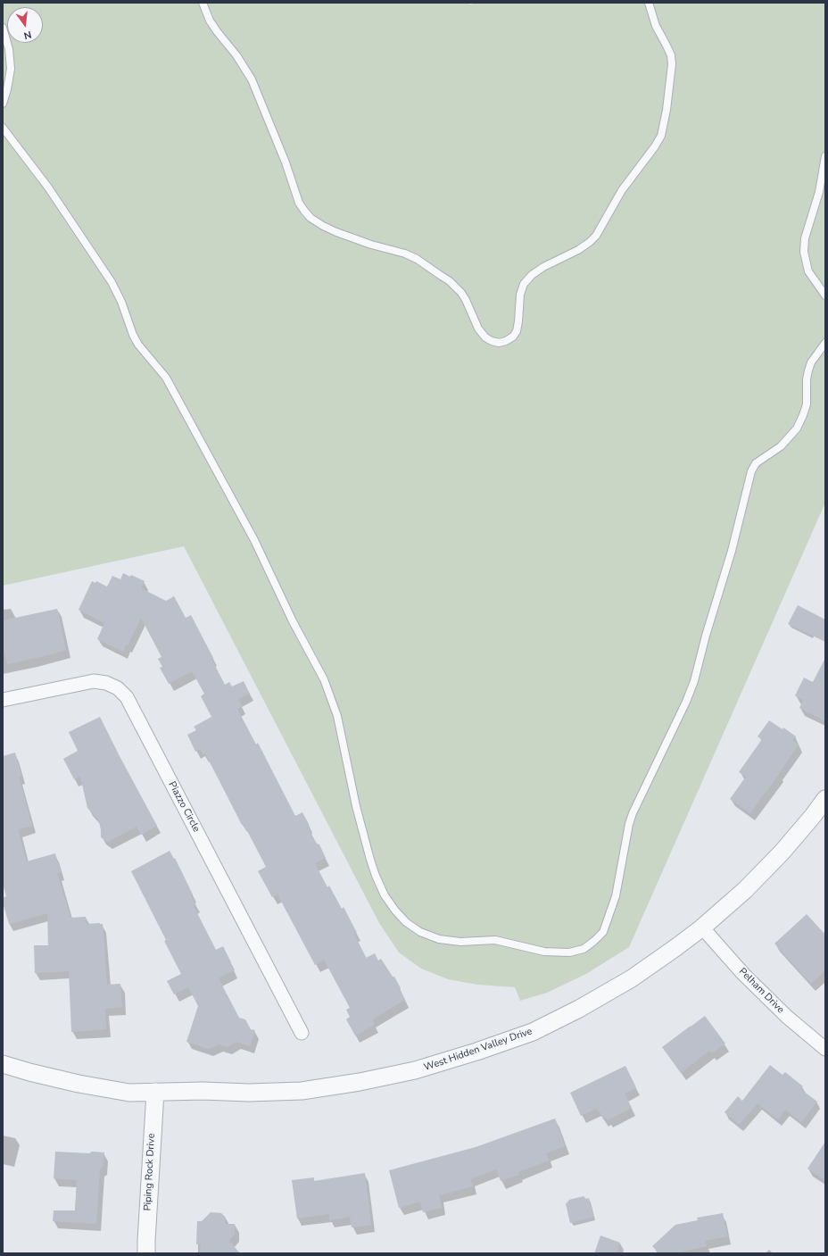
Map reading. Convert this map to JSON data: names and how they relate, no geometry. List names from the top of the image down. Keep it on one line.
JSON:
{"streets":{"street":["Piazzo Circle","Pelham Drive","West Hidden Valley Drive","Piping Rock Drive"]},"crossings":[["Pelham Drive","West Hidden Valley Drive"],["West Hidden Valley Drive","Piping Rock Drive"]],"north":"bottom"}
